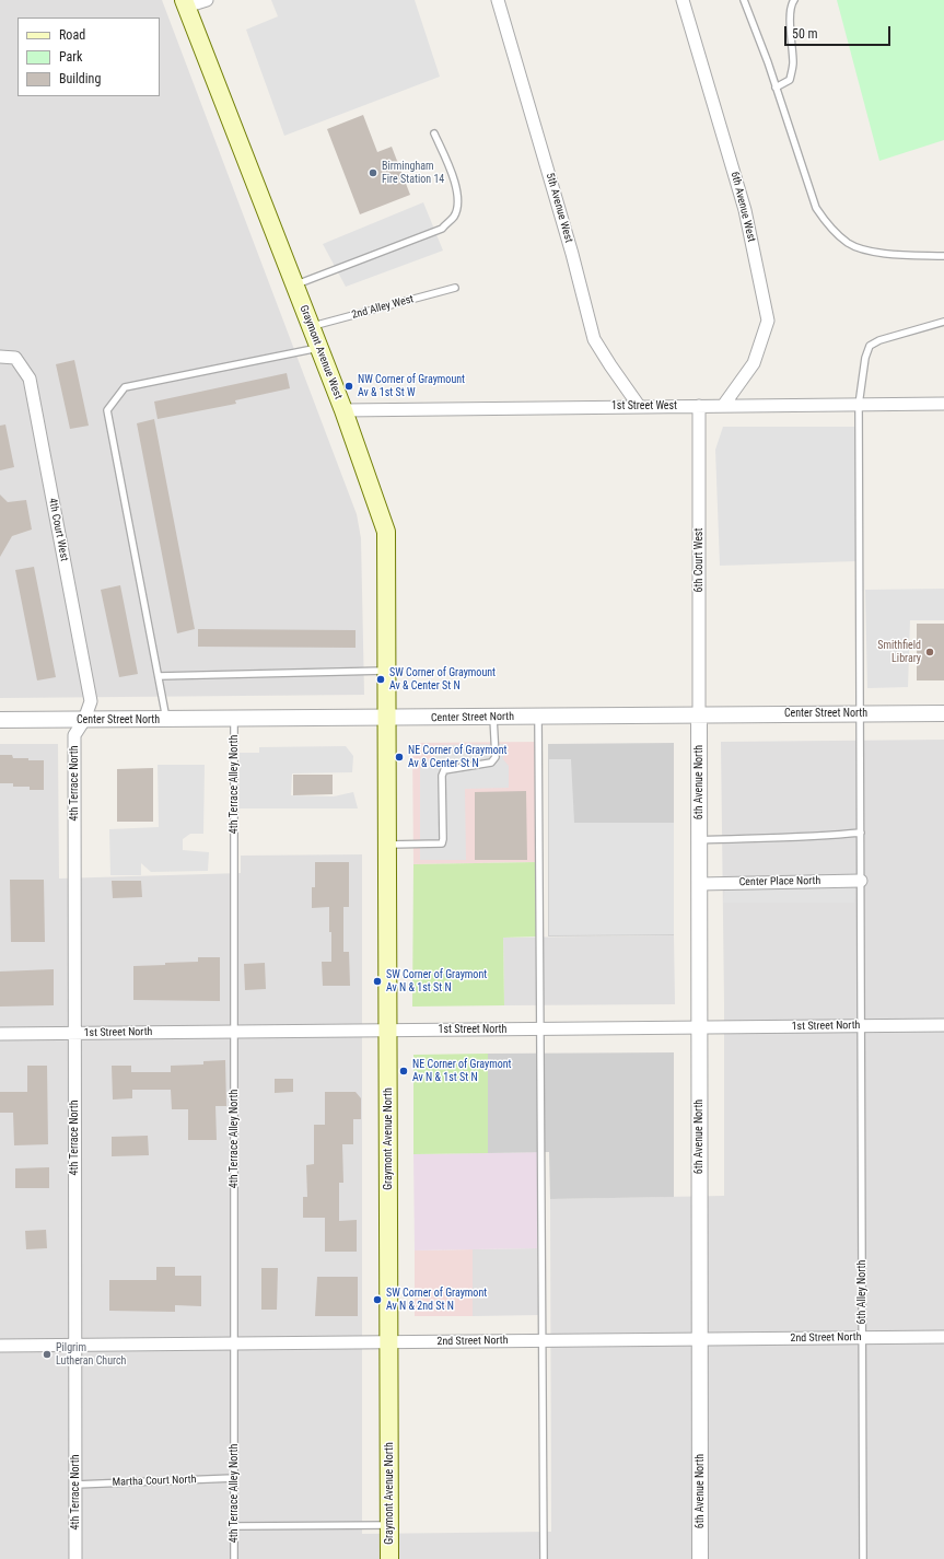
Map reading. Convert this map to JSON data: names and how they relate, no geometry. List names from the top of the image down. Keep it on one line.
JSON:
{"streets":{"main road":["Graymont Avenue West","Graymont Avenue North"],"street":["6th Avenue West","5th Avenue West","1st Street West","4th Court West","6th Court West","Center Street North","6th Avenue North","4th Terrace North","Center Place North","1st Street North","2nd Street North"],"lane":["2nd Alley West","4th Terrace Alley North","6th Alley North","Martha Court North"]},"crossings":[["6th Avenue West","1st Street West"],["5th Avenue West","1st Street West"],["2nd Alley West","Graymont Avenue West"],["Graymont Avenue West","1st Street West"],["Graymont Avenue West","Center Street North"],["Graymont Avenue West","Graymont Avenue North"],["1st Street West","6th Court West"],["1st Street West","6th Alley North"],["4th Court West","Center Street North"],["4th Court West","4th Terrace North"],["6th Court West","Center Street North"],["6th Court West","6th Avenue North"],["Center Street North","6th Avenue North"],["Center Street North","4th Terrace North"],["Center Street North","4th Terrace Alley North"],["Center Street North","Graymont Avenue North"],["Center Street North","6th Alley North"],["6th Avenue North","Center Place North"],["6th Avenue North","1st Street North"],["6th Avenue North","2nd Street North"],["4th Terrace North","1st Street North"],["4th Terrace North","2nd Street North"],["4th Terrace North","Martha Court North"],["4th Terrace Alley North","1st Street North"],["4th Terrace Alley North","2nd Street North"],["4th Terrace Alley North","Martha Court North"],["Center Place North","6th Alley North"],["1st Street North","Graymont Avenue North"],["1st Street North","6th Alley North"],["Graymont Avenue North","2nd Street North"],["6th Alley North","2nd Street North"]],"places":["Birmingham Fire Station 14","NW Corner of Graymount Av & 1st St W","Smithfield Library","SW Corner of Graymount Av & Center St N","NE Corner of Graymont Av & Center St N","SW Corner of Graymont Av N & 1st St N","NE Corner of Graymont Av N & 1st St N","SW Corner of Graymont Av N & 2nd St N","Pilgrim Lutheran Church"],"legend":["Road","Park","Building"],"scale_bar":"50 m"}
